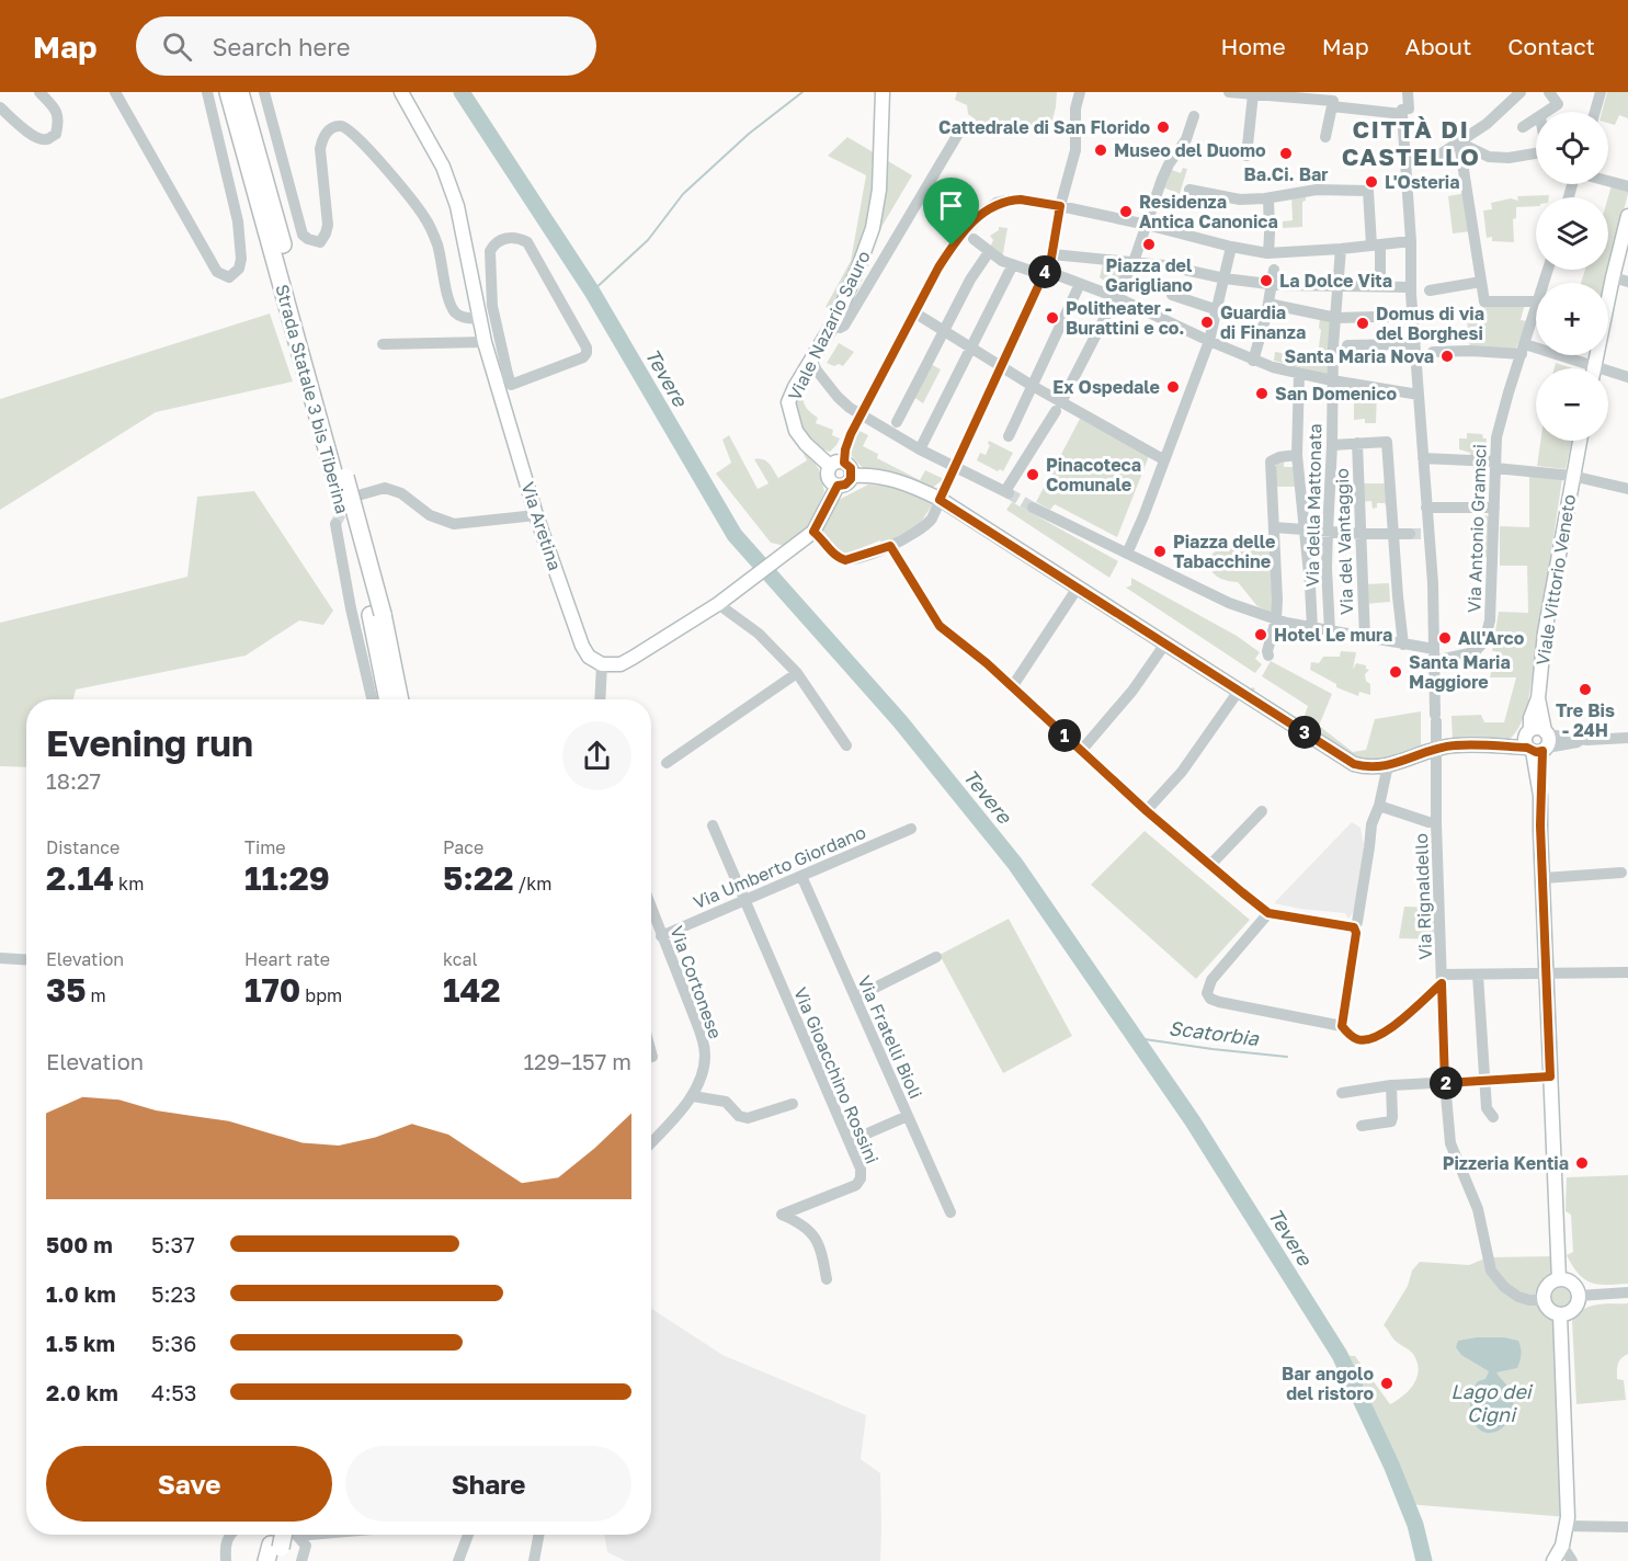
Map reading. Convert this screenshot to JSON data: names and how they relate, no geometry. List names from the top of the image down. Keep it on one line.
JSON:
{"streets":{"highway":["Strada Statale 3 bis Tiberina"],"main road":["Viale Nazario Sauro","Via Aretina","Viale Vittorio Veneto"],"street":["Via della Mattonata","Via Antonio Gramsci","Via del Vantaggio","Via Umberto Giordano","Via Rignaldello","Via Cortonese","Via Fratelli Bioli","Via Gioacchino Rossini"]},"crossings":[["Via Antonio Gramsci","Via Rignaldello"],["Viale Vittorio Veneto","Via Rignaldello"],["Via Umberto Giordano","Via Cortonese"],["Via Umberto Giordano","Via Fratelli Bioli"],["Via Umberto Giordano","Via Gioacchino Rossini"]],"districts":["CITTÀ DI CASTELLO"],"water":["Tevere","Scatorbia","Lago dei Cigni"],"places":["Cattedrale di San Florido","Museo del Duomo","Ba.Ci. Bar","L'Osteria","Residenza Antica Canonica","Piazza del Garigliano","La Dolce Vita","Politheater - Burattini e co.","Guardia di Finanza","Domus di via del Borghesi","Santa Maria Nova","Ex Ospedale","San Domenico","Pinacoteca Comunale","Piazza delle Tabacchine","Hotel Le mura","All'Arco","Santa Maria Maggiore","Tre Bis - 24H","Pizzeria Kentia","Bar angolo del ristoro"],"page":{"header":"Map","search":"Search here","nav":["Home","Map","About","Contact"],"map_buttons":["+","−"],"pins":["4","3","1","2"],"heading":["Evening run","18:27"],"stats":[["Distance","2.14 km"],["Time","11:29"],["Pace","5:22 /km"],["Elevation","35 m"],["Heart rate","170 bpm"],["kcal","142"]],"chart":["Elevation","129–157 m"],"list":[{"name":"500 m","note":"5:37"},{"name":"1.0 km","note":"5:23"},{"name":"1.5 km","note":"5:36"},{"name":"2.0 km","note":"4:53"}],"buttons":["Save","Share"]}}
